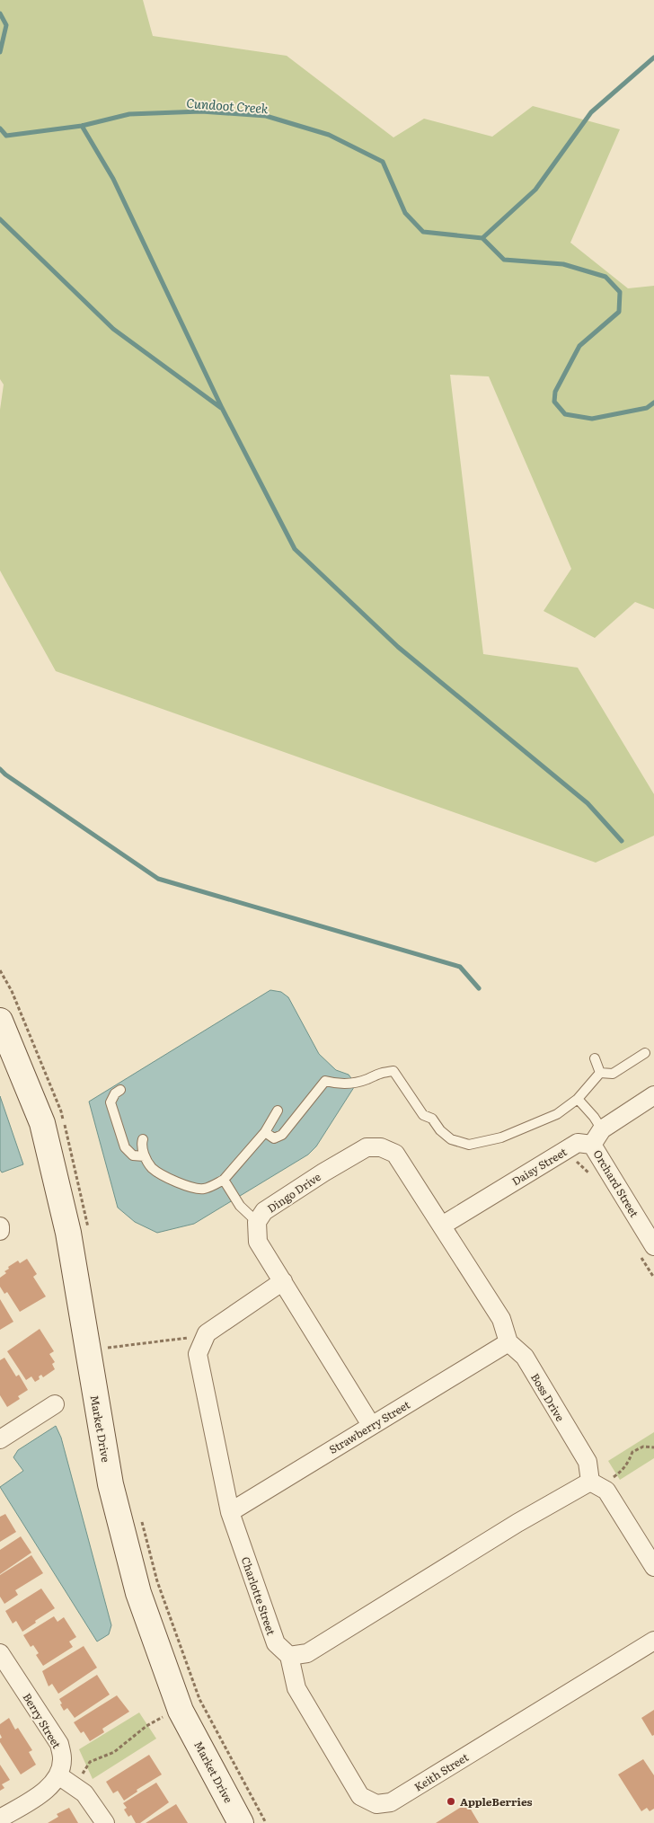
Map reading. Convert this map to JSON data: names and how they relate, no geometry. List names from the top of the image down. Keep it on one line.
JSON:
{"streets":{"street":["Daisy Street","Orchard Street","Dingo Drive","Boss Drive","Strawberry Street","Market Drive","Charlotte Street","Berry Street","Keith Street"]},"crossings":[["Daisy Street","Orchard Street"],["Daisy Street","Dingo Drive"],["Dingo Drive","Strawberry Street"],["Dingo Drive","Charlotte Street"],["Boss Drive","Strawberry Street"],["Strawberry Street","Charlotte Street"],["Charlotte Street","Keith Street"]],"water":["Cundoot Creek"],"places":["AppleBerries"]}
